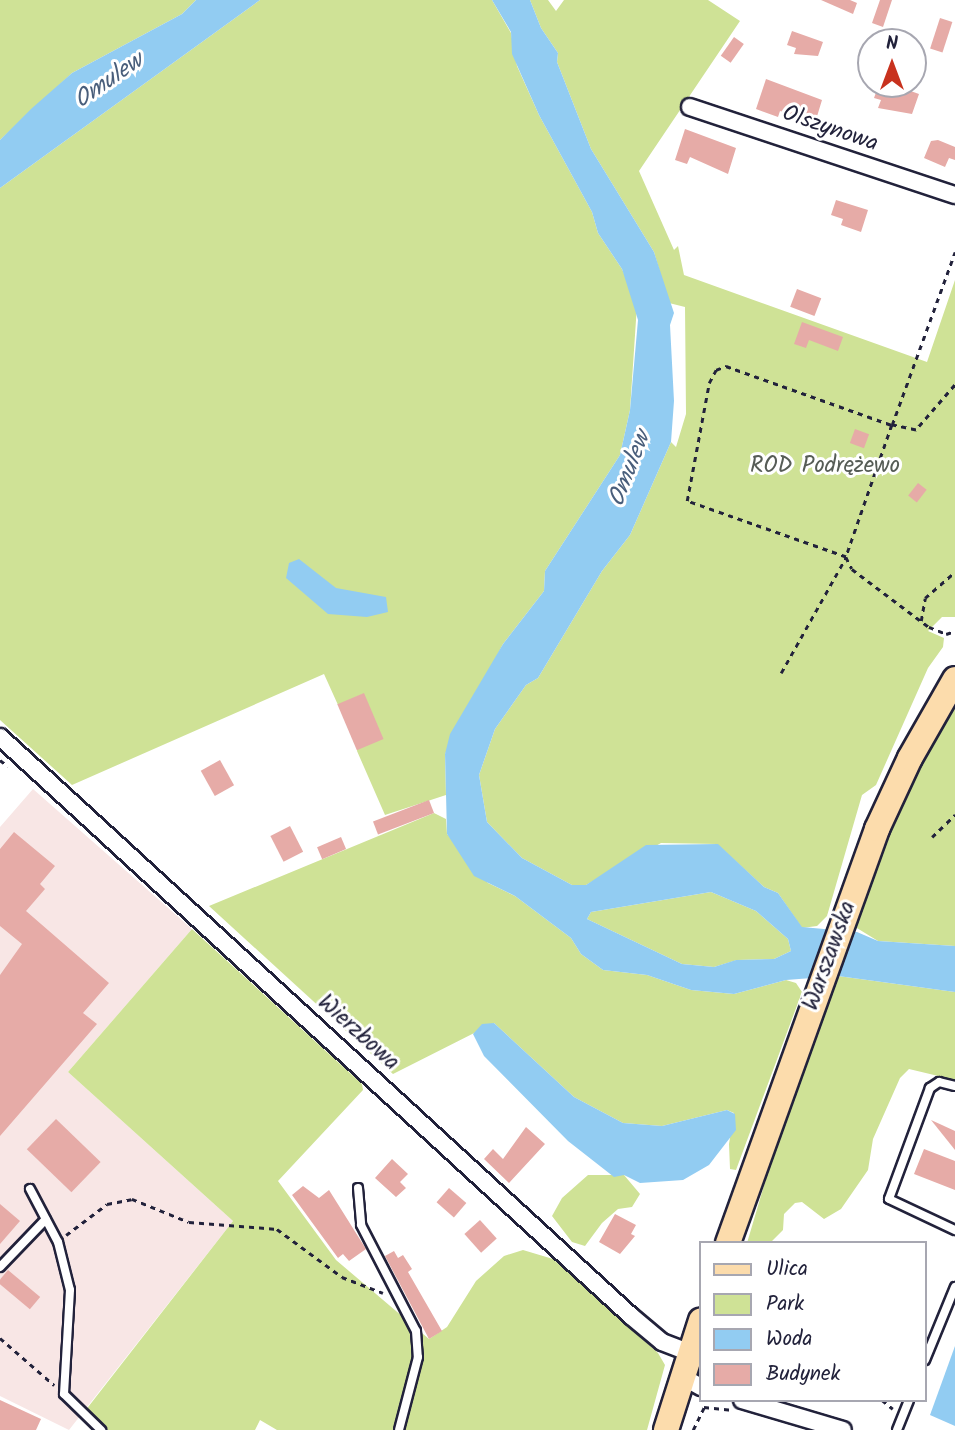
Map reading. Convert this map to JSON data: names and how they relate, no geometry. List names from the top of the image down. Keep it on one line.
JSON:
{"streets":{"main road":["Warszawska"],"street":["Olszynowa","Wierzbowa"]},"water":["Omulew"],"parks":["ROD Podrężewo"],"legend":["Ulica","Park","Woda","Budynek"],"north":"top"}
